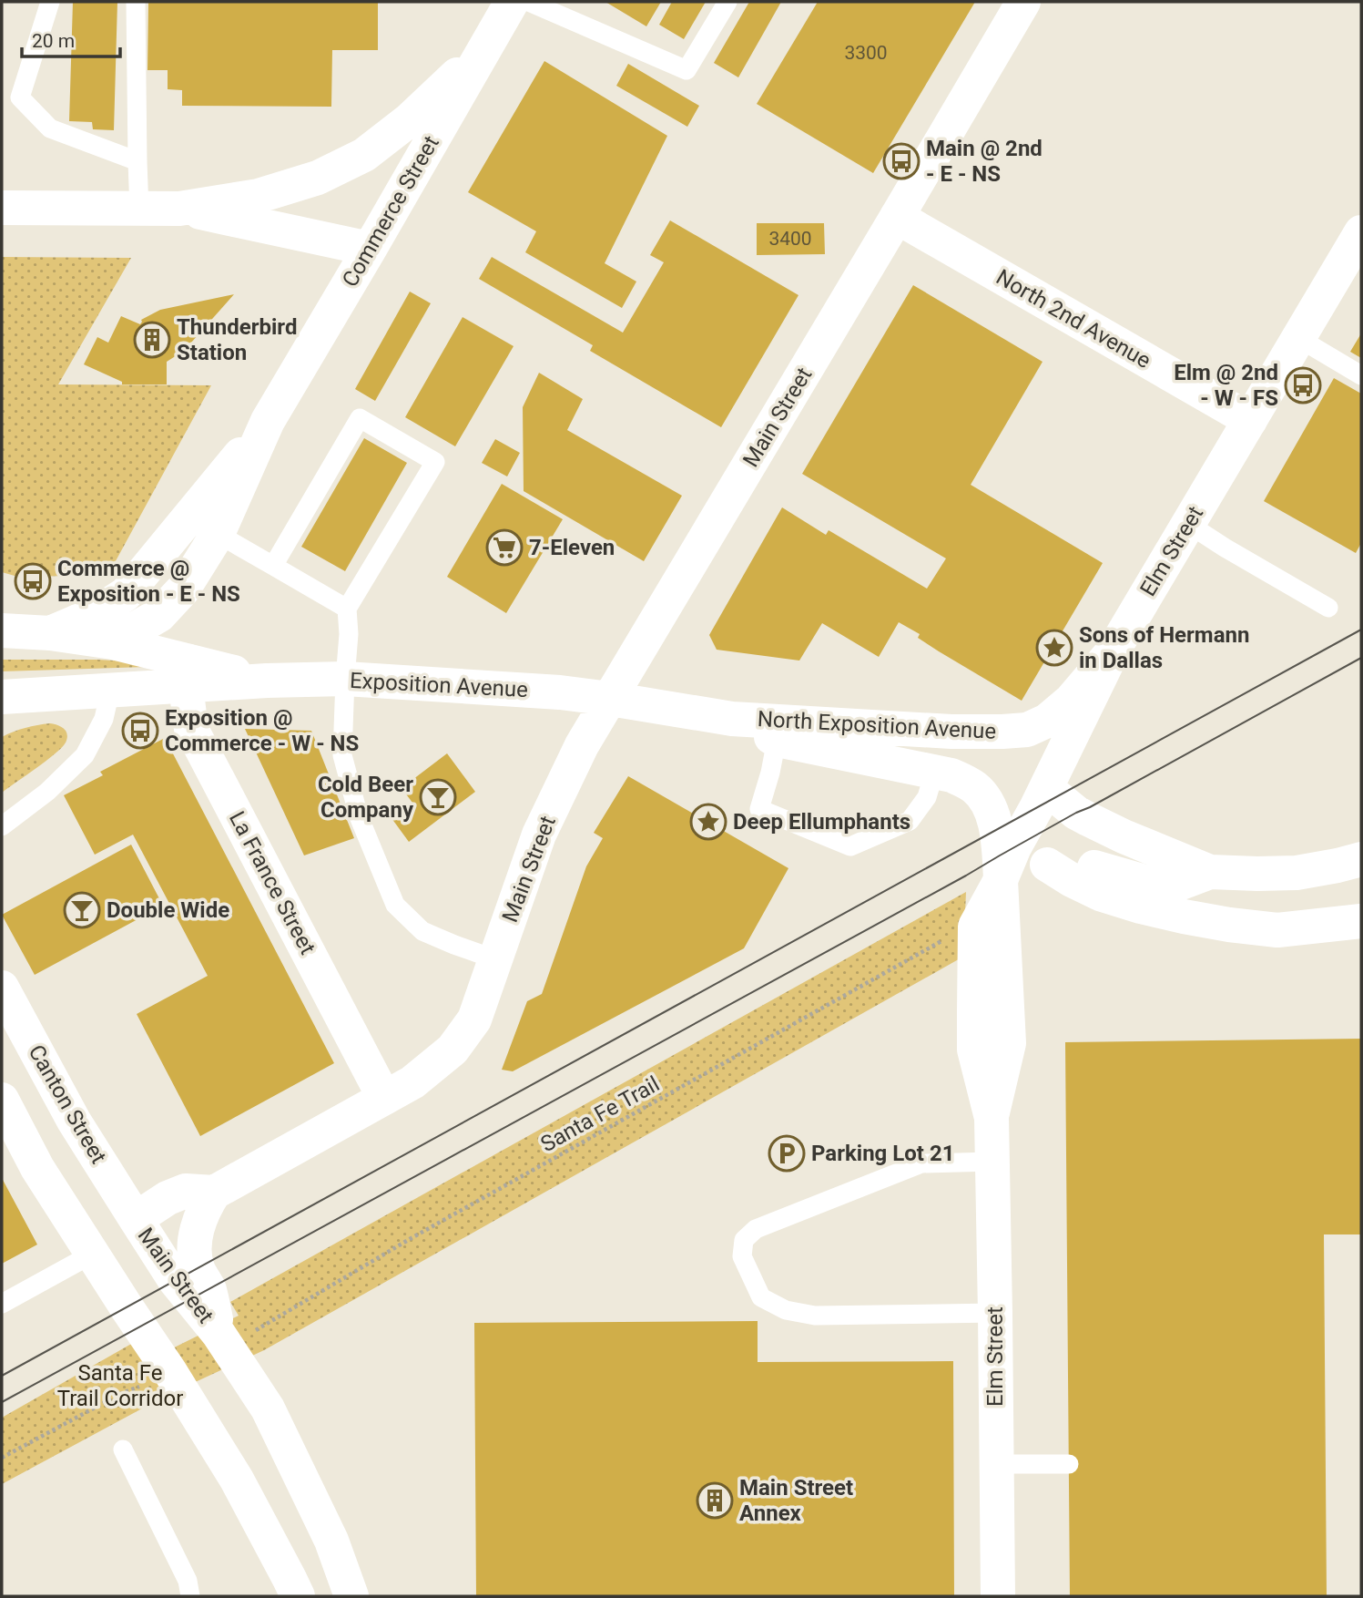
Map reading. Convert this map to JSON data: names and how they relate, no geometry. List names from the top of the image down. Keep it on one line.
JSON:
{"streets":{"main road":["Commerce Street","North 2nd Avenue","Main Street","Elm Street","Exposition Avenue","North Exposition Avenue","La France Street","Canton Street"],"path":["Santa Fe Trail"]},"crossings":[["Commerce Street","Exposition Avenue"],["North 2nd Avenue","Main Street"],["North 2nd Avenue","Elm Street"],["Main Street","Exposition Avenue"],["Main Street","North Exposition Avenue"],["Main Street","La France Street"],["Main Street","Canton Street"],["Elm Street","North Exposition Avenue"],["Exposition Avenue","North Exposition Avenue"],["Exposition Avenue","La France Street"]],"parks":["Santa Fe Trail Corridor"],"places":{"bus stop":["Main @ 2nd - E - NS","Elm @ 2nd - W - FS","Commerce @ Exposition - E - NS","Exposition @ Commerce - W - NS"],"building":["Thunderbird Station","Main Street Annex"],"supermarket":["7-Eleven"],"place":["Sons of Hermann in Dallas","Deep Ellumphants"],"bar":["Cold Beer Company","Double Wide"],"parking":["Parking Lot 21"]},"house_numbers":["3300","3400"],"scale_bar":"20 m"}
